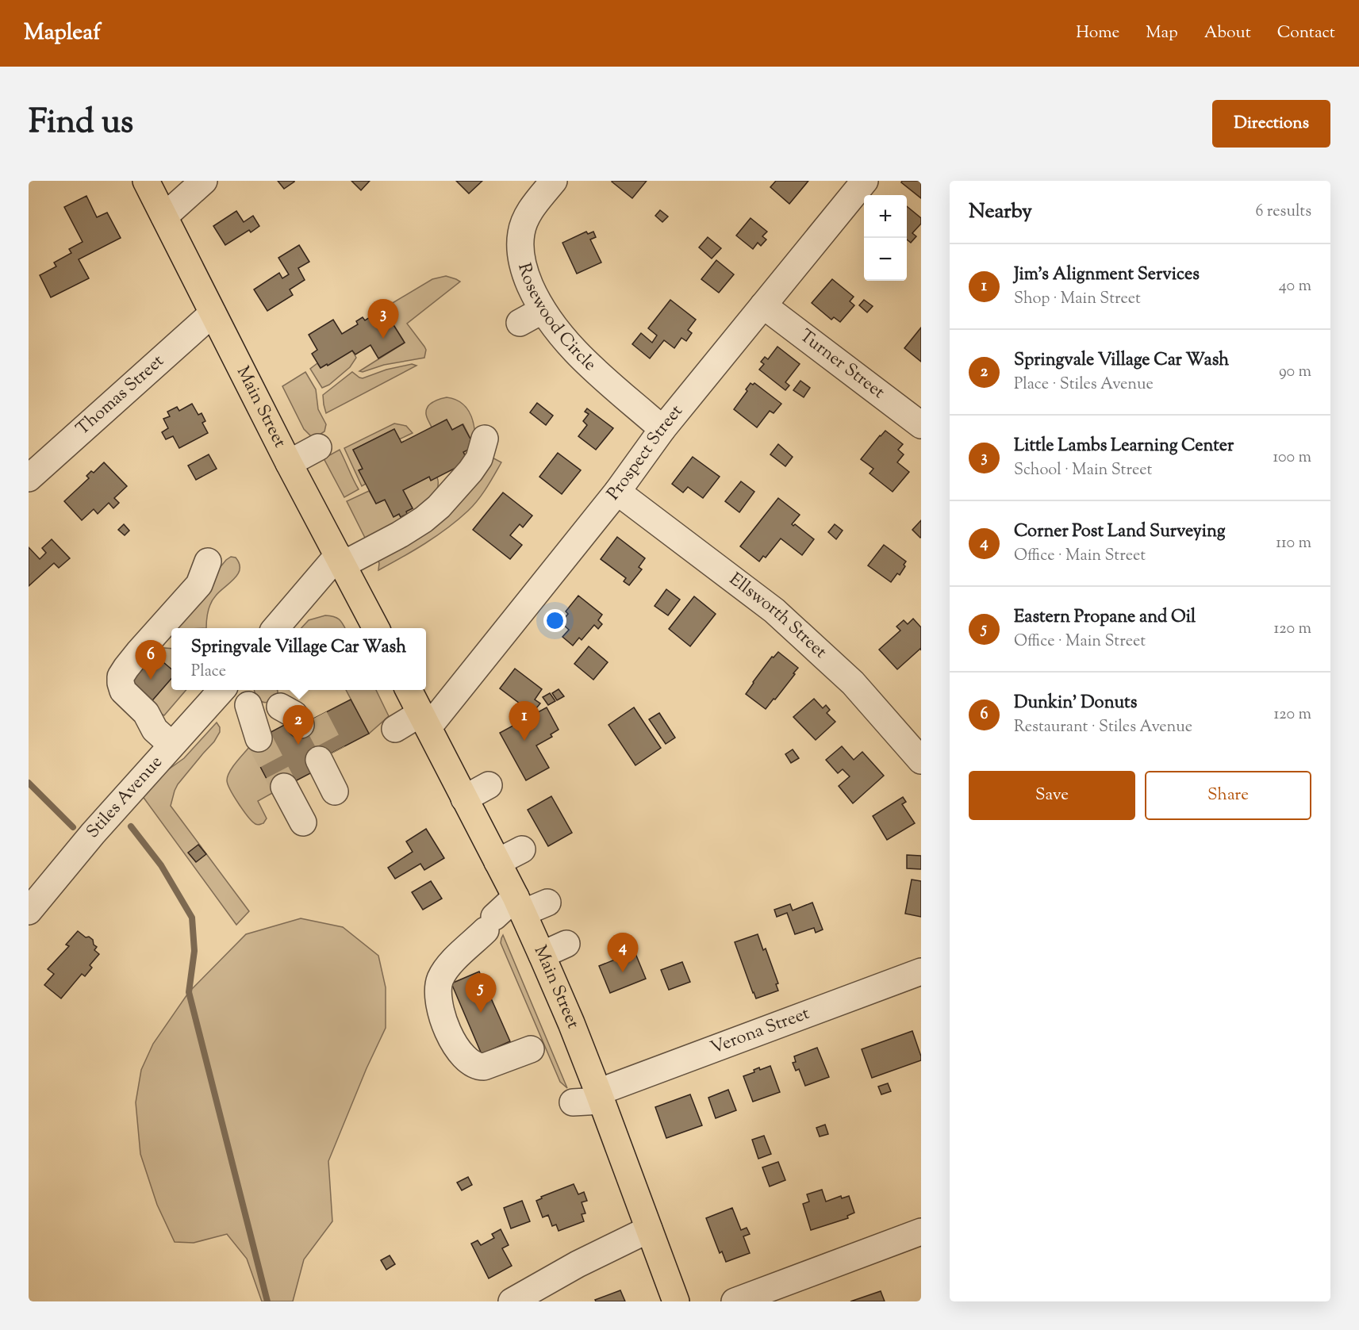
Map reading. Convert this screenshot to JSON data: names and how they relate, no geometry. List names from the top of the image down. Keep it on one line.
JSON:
{"streets":{"main road":["Main Street"],"street":["Rosewood Circle","Turner Street","Thomas Street","Prospect Street","Ellsworth Street","Stiles Avenue","Verona Street"]},"crossings":[["Rosewood Circle","Prospect Street"],["Turner Street","Prospect Street"],["Thomas Street","Main Street"],["Main Street","Prospect Street"],["Main Street","Verona Street"],["Prospect Street","Ellsworth Street"]],"page":{"header":"Mapleaf","nav":["Home","Map","About","Contact"],"title":"Find us","buttons":["Directions",["Save","Share"]],"heading":["Nearby","6 results"],"map_buttons":["+","−"],"list":[{"mark":"1","name":"Jim's Alignment Services","note":"Shop · Main Street","value":"40 m"},{"mark":"2","name":"Springvale Village Car Wash","note":"Place · Stiles Avenue","value":"90 m"},{"mark":"3","name":"Little Lambs Learning Center","note":"School · Main Street","value":"100 m"},{"mark":"4","name":"Corner Post Land Surveying","note":"Office · Main Street","value":"110 m"},{"mark":"5","name":"Eastern Propane and Oil","note":"Office · Main Street","value":"120 m"},{"mark":"6","name":"Dunkin' Donuts","note":"Restaurant · Stiles Avenue","value":"120 m"}],"pins":["3","6","1","2","4","5"],"popup":["Springvale Village Car Wash","Place"]}}
